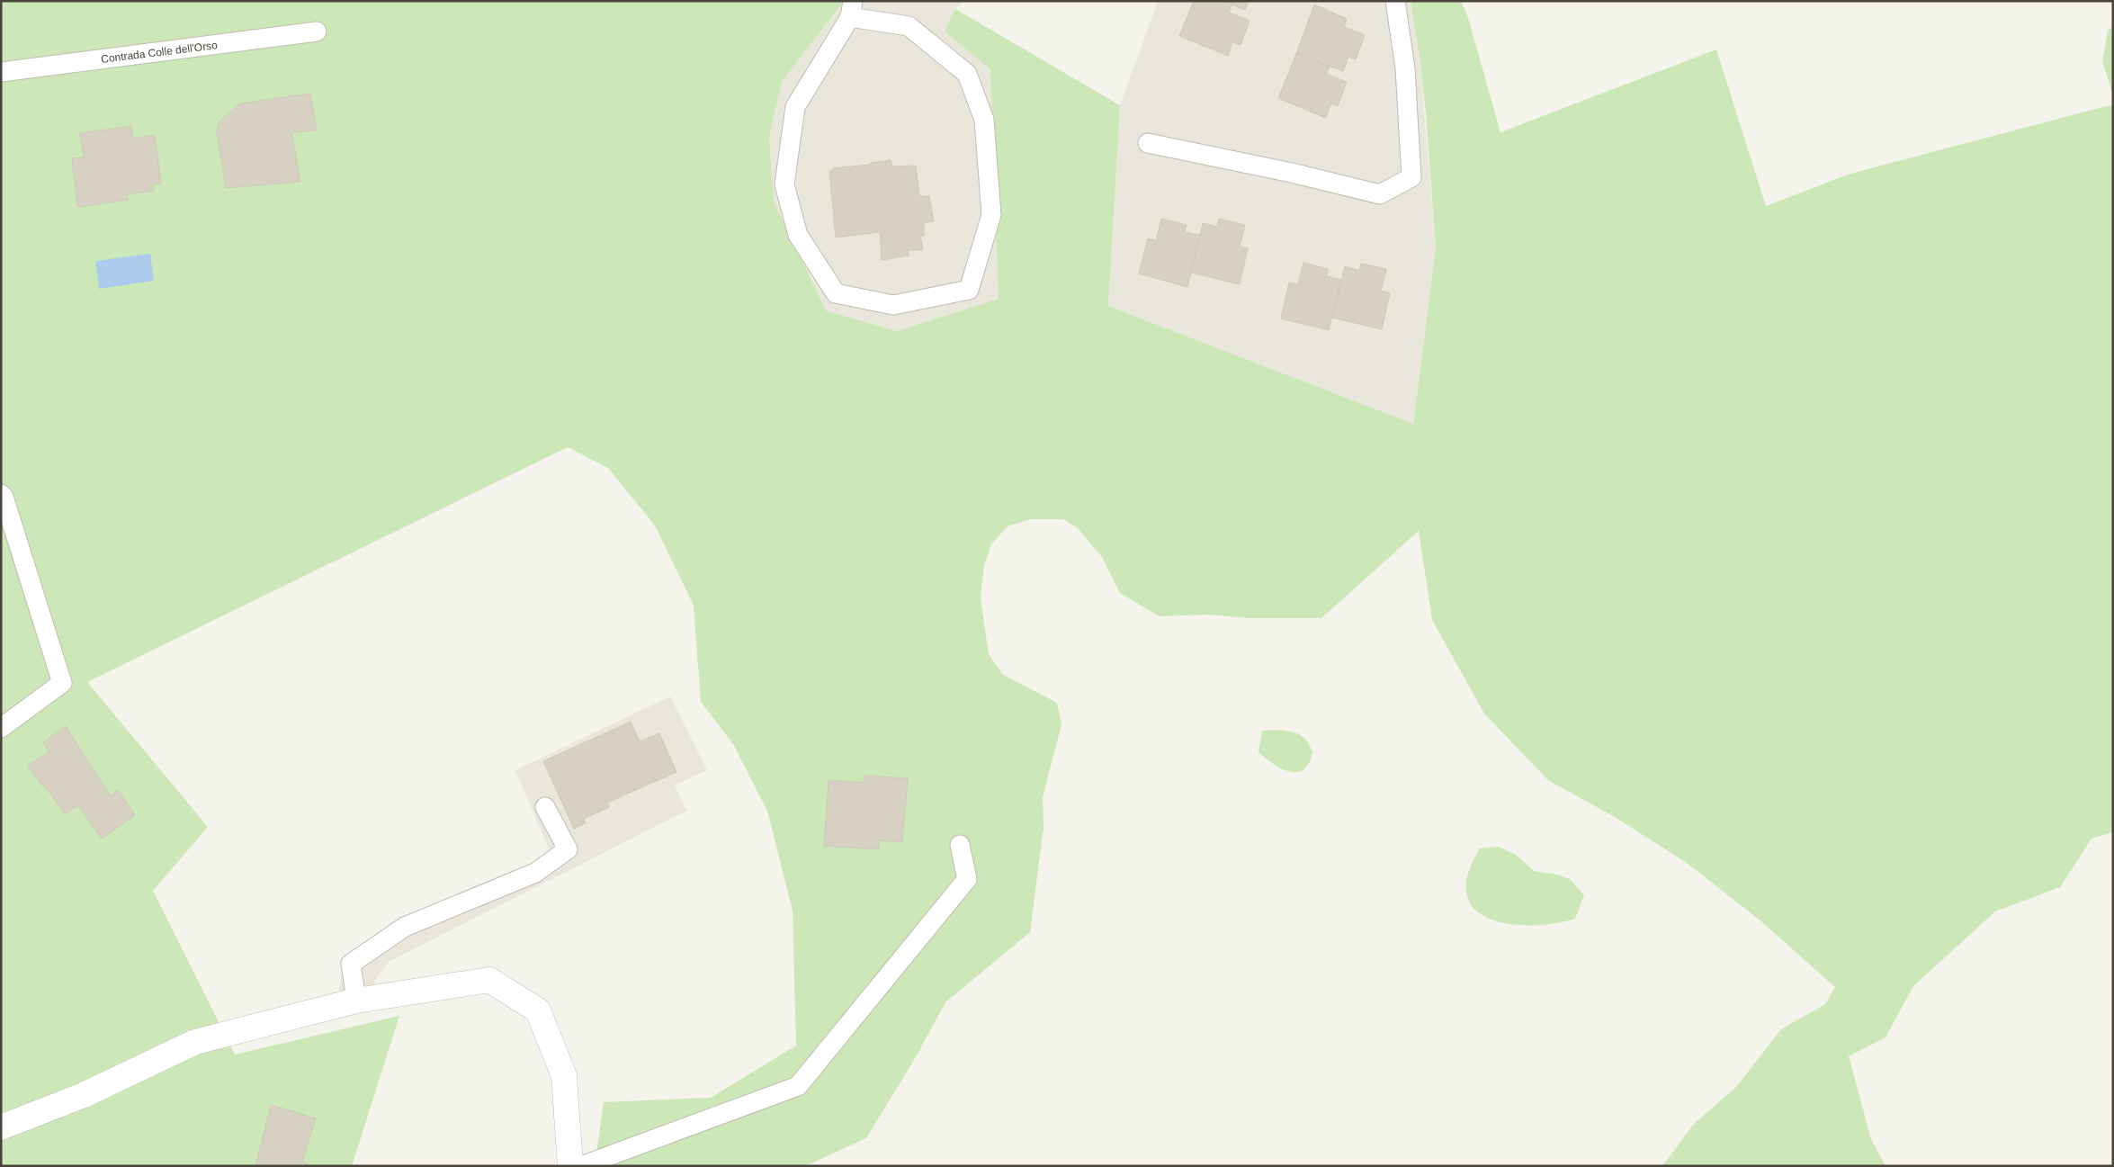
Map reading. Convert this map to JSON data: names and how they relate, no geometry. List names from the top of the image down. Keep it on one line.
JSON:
{"streets":{"lane":["Contrada Colle dell'Orso"]}}
